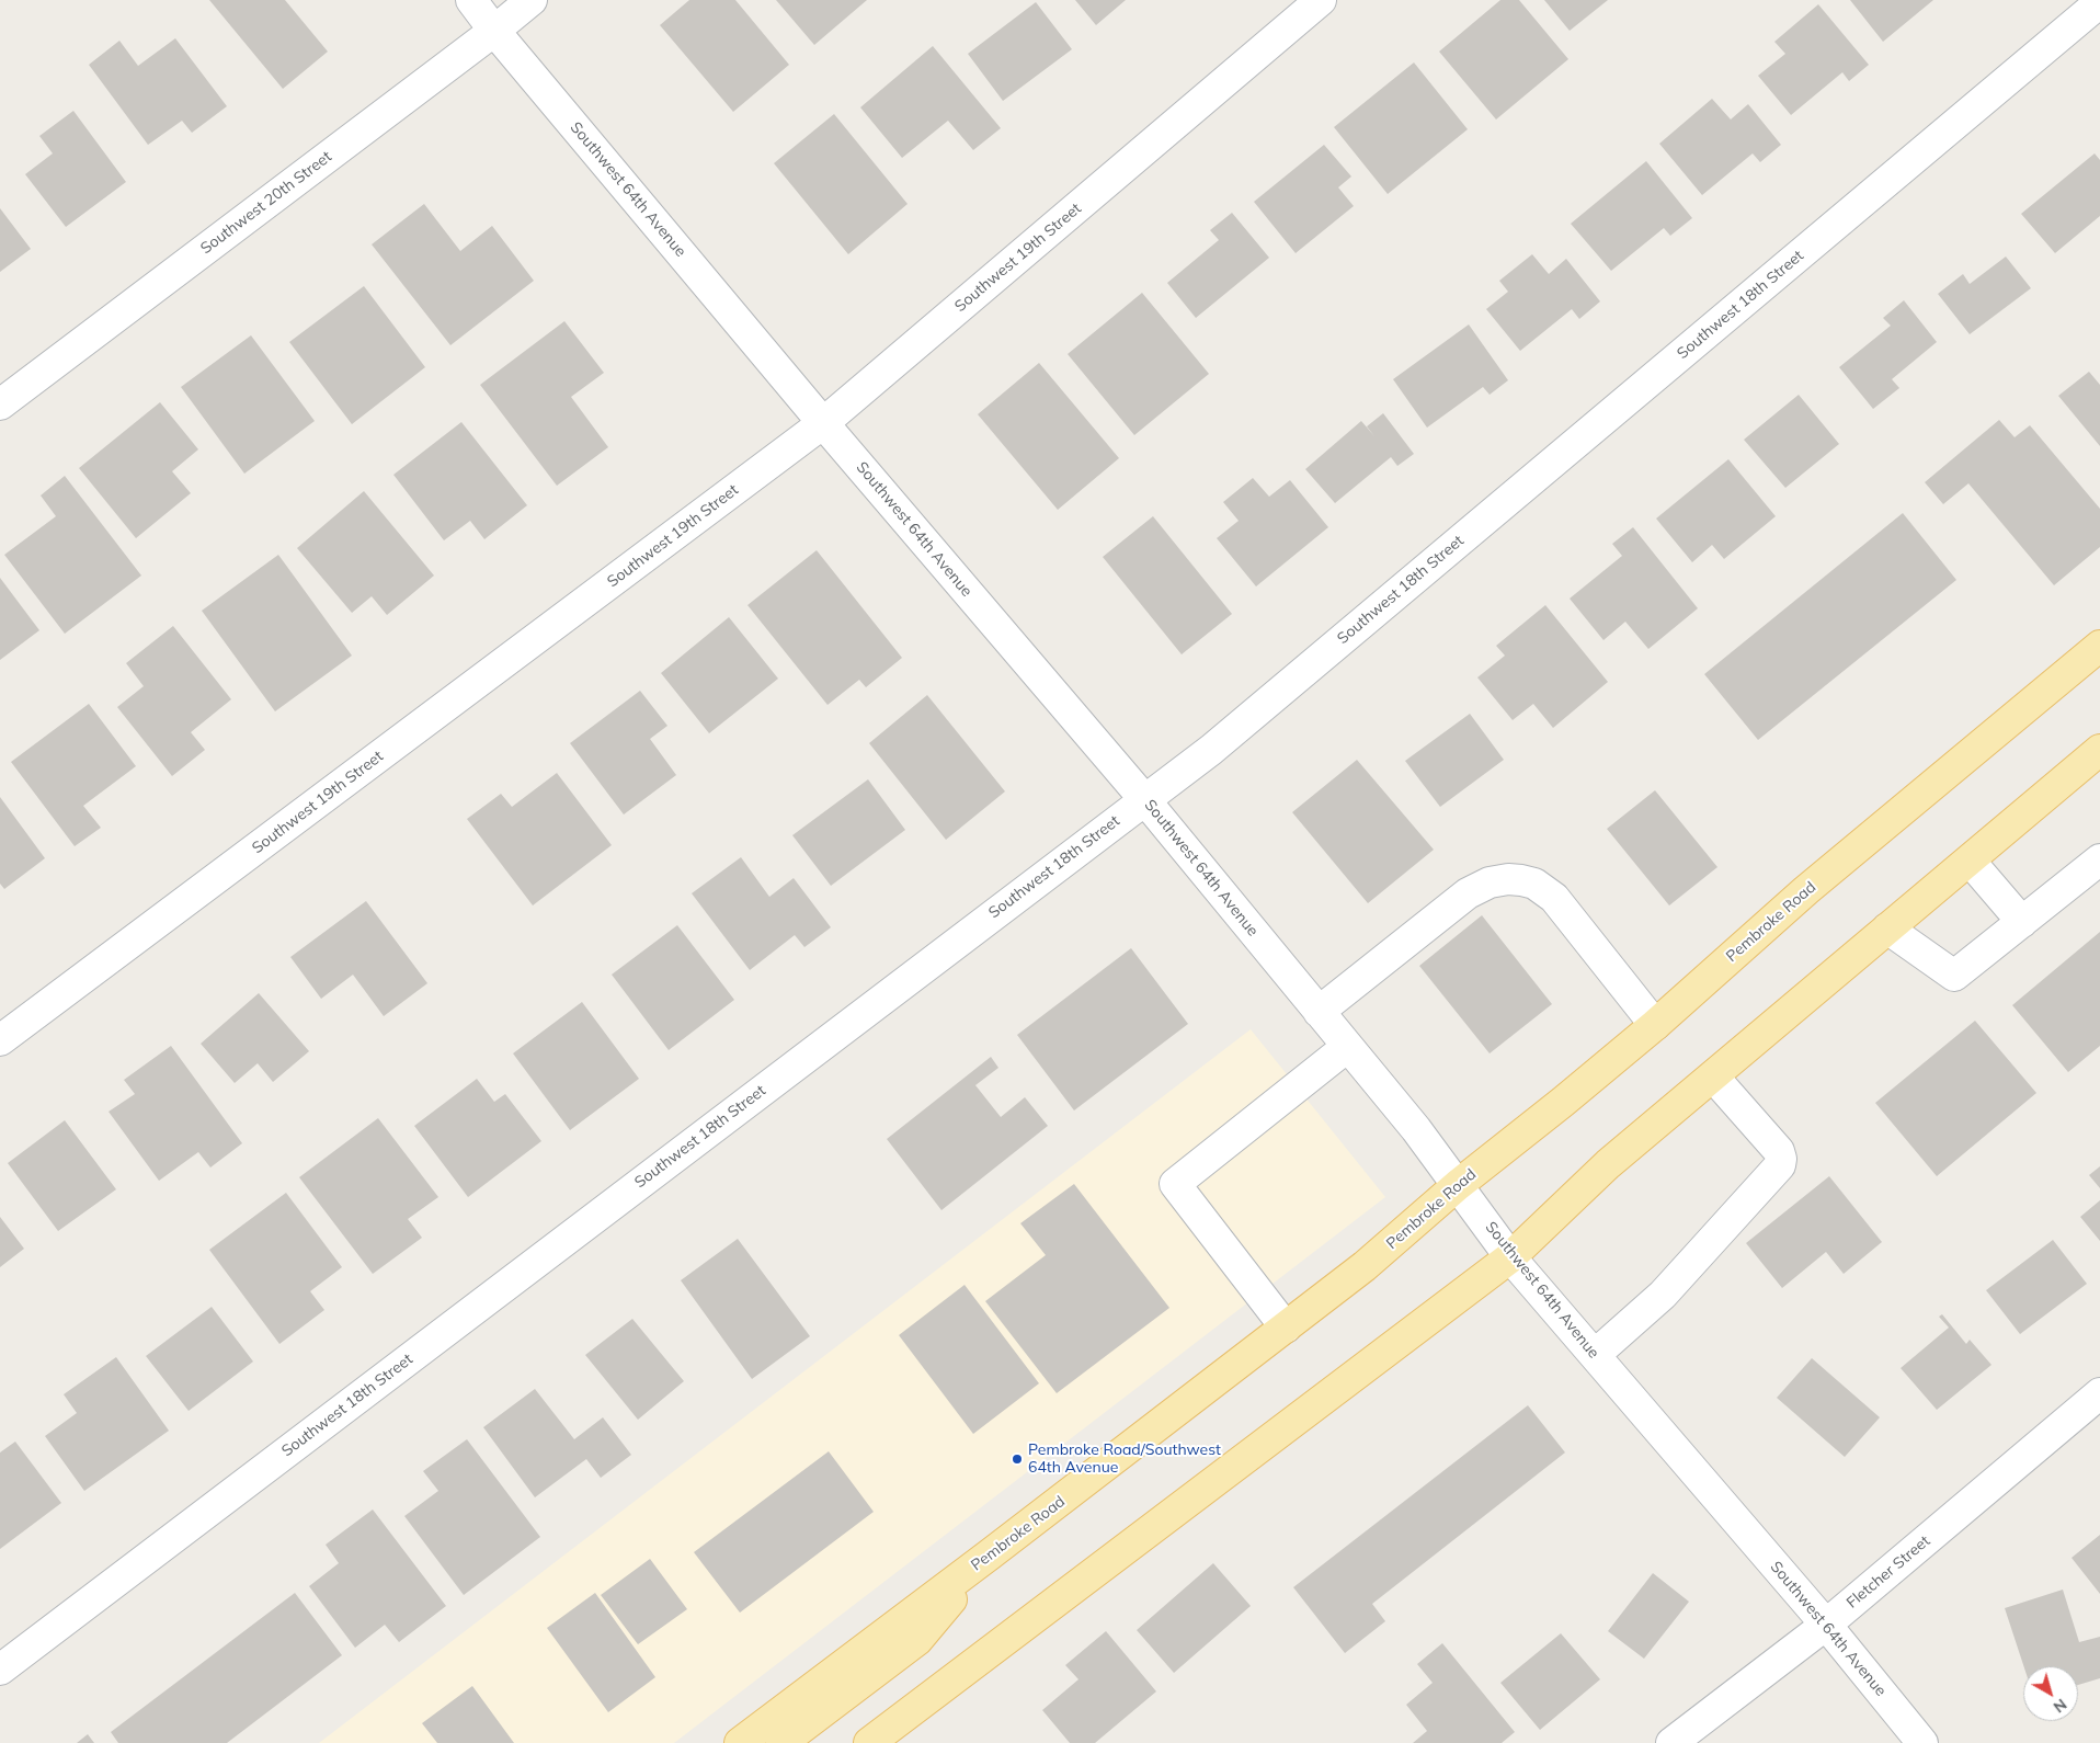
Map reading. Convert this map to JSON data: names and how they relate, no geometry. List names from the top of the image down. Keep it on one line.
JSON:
{"streets":{"main road":["Pembroke Road"],"street":["Southwest 64th Avenue","Southwest 20th Street","Southwest 19th Street","Southwest 18th Street","Fletcher Street"]},"crossings":[["Southwest 64th Avenue","Southwest 20th Street"],["Southwest 64th Avenue","Southwest 19th Street"],["Southwest 64th Avenue","Southwest 18th Street"],["Southwest 64th Avenue","Pembroke Road"],["Southwest 64th Avenue","Fletcher Street"]],"places":["Pembroke Road/Southwest 64th Avenue"],"north":"bottom right"}
